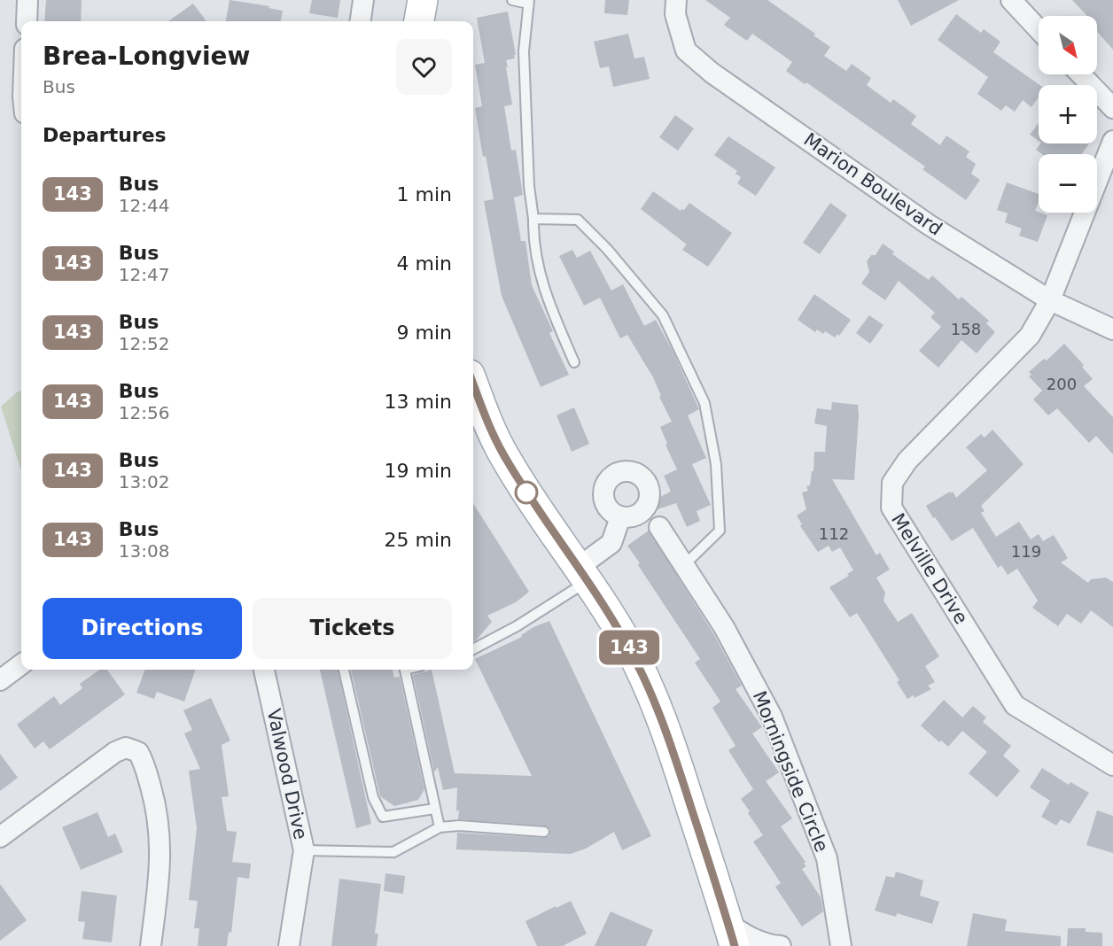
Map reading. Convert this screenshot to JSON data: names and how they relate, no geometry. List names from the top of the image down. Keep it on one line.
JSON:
{"streets":{"street":["Marion Boulevard","Melville Drive","Morningside Circle","Valwood Drive"]},"crossings":[["Marion Boulevard","Melville Drive"]],"lines":["bus line 143"],"house_numbers":["158","200","112","119"],"north":"bottom right","page":{"on_map":"143","map_buttons":["+","−"],"heading":[["Brea-Longview","Bus"],"Departures"],"list":[{"mark":"143","name":"Bus","note":"12:44","value":"1 min"},{"mark":"143","name":"Bus","note":"12:47","value":"4 min"},{"mark":"143","name":"Bus","note":"12:52","value":"9 min"},{"mark":"143","name":"Bus","note":"12:56","value":"13 min"},{"mark":"143","name":"Bus","note":"13:02","value":"19 min"},{"mark":"143","name":"Bus","note":"13:08","value":"25 min"}],"buttons":["Directions","Tickets"]}}
